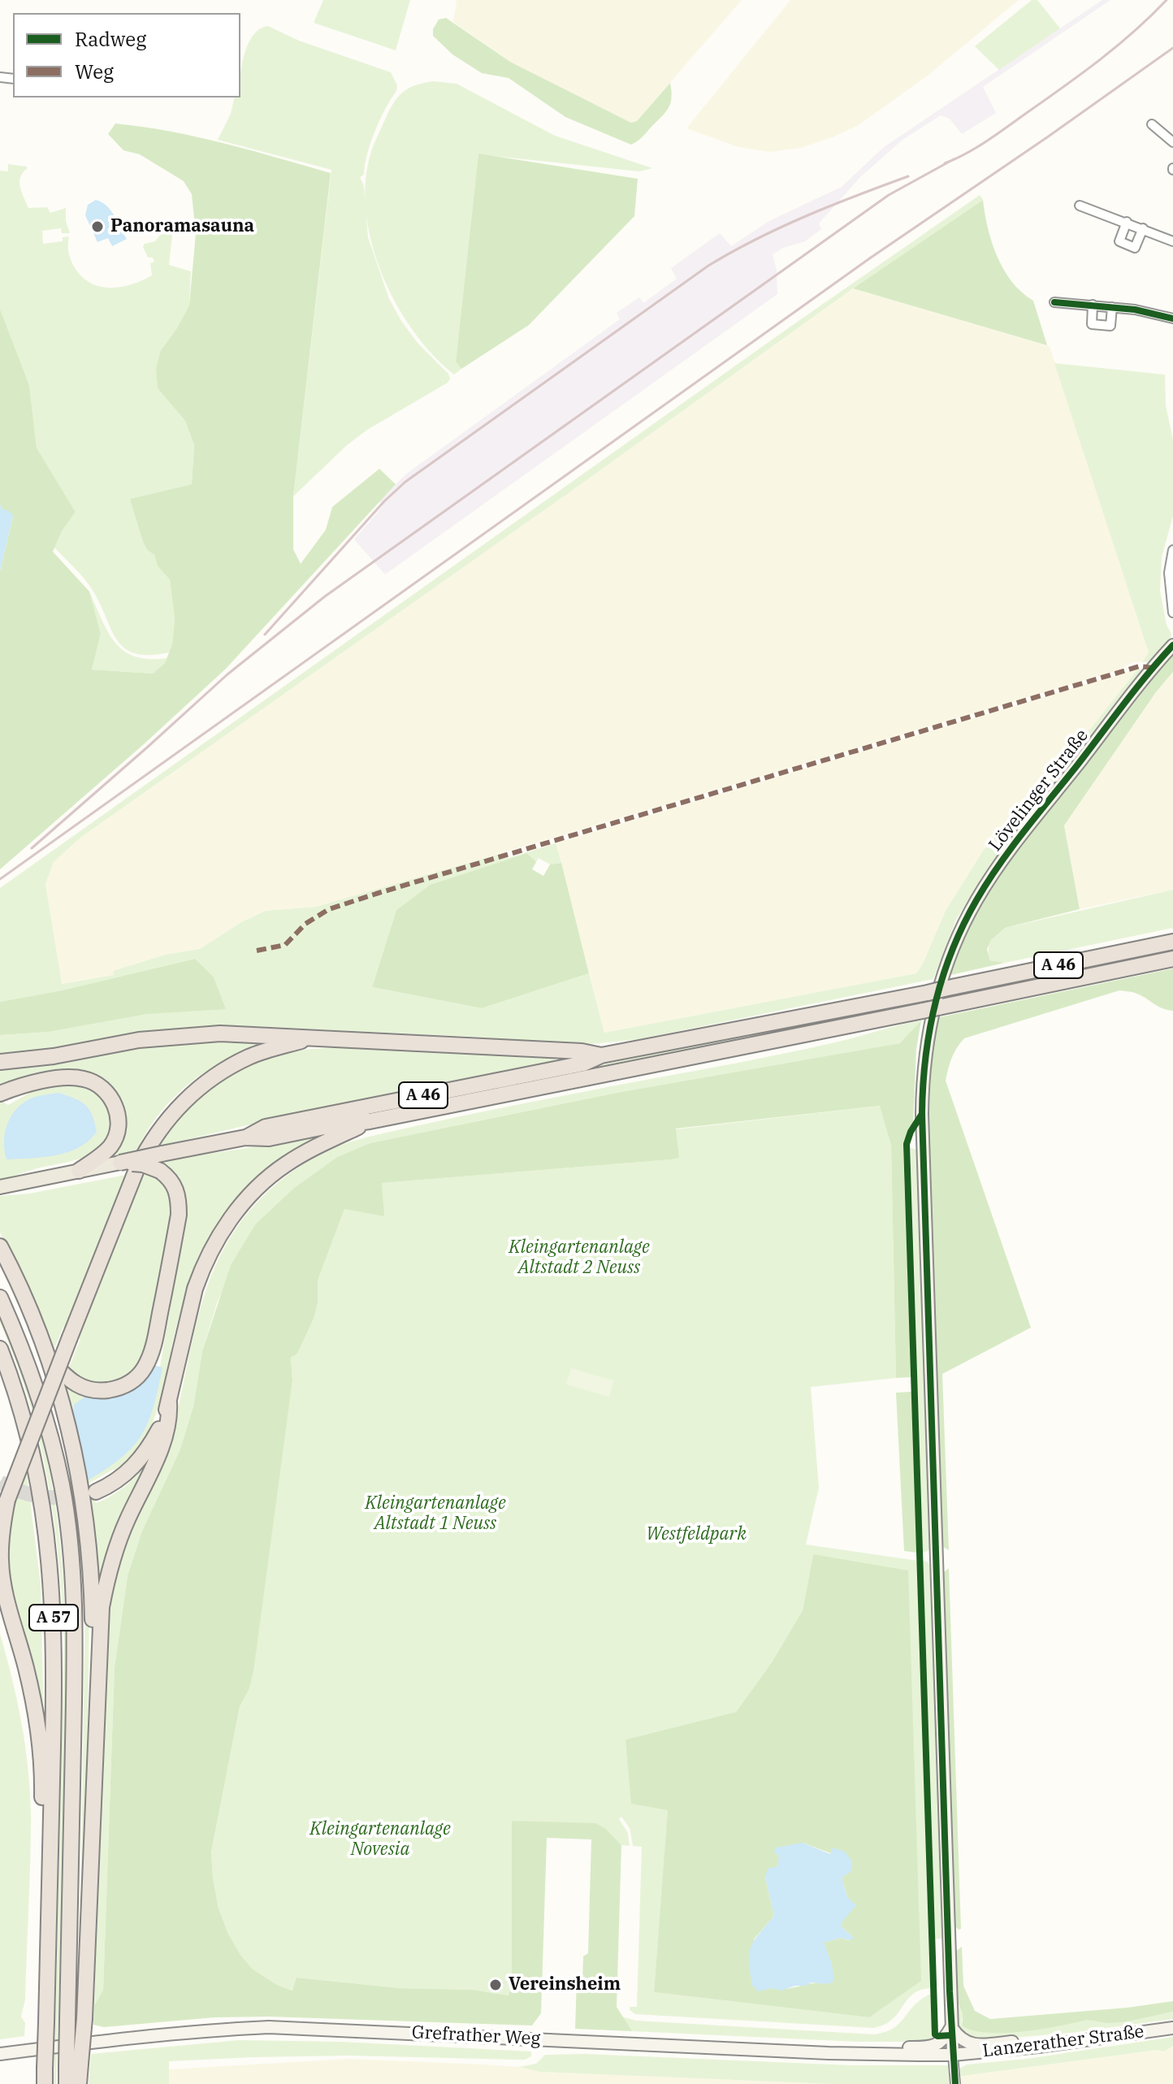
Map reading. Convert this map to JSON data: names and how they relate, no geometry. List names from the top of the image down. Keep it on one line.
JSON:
{"streets":{"highway":["A 46","A 57"],"street":["Lövelinger Straße","Grefrather Weg","Lanzerather Straße"]},"crossings":[["Lövelinger Straße","Grefrather Weg"],["Lövelinger Straße","Lanzerather Straße"],["Grefrather Weg","Lanzerather Straße"]],"parks":["Kleingartenanlage Altstadt 2 Neuss","Kleingartenanlage Altstadt 1 Neuss","Westfeldpark","Kleingartenanlage Novesia"],"places":["Panoramasauna","Vereinsheim"],"legend":["Radweg","Weg"]}
